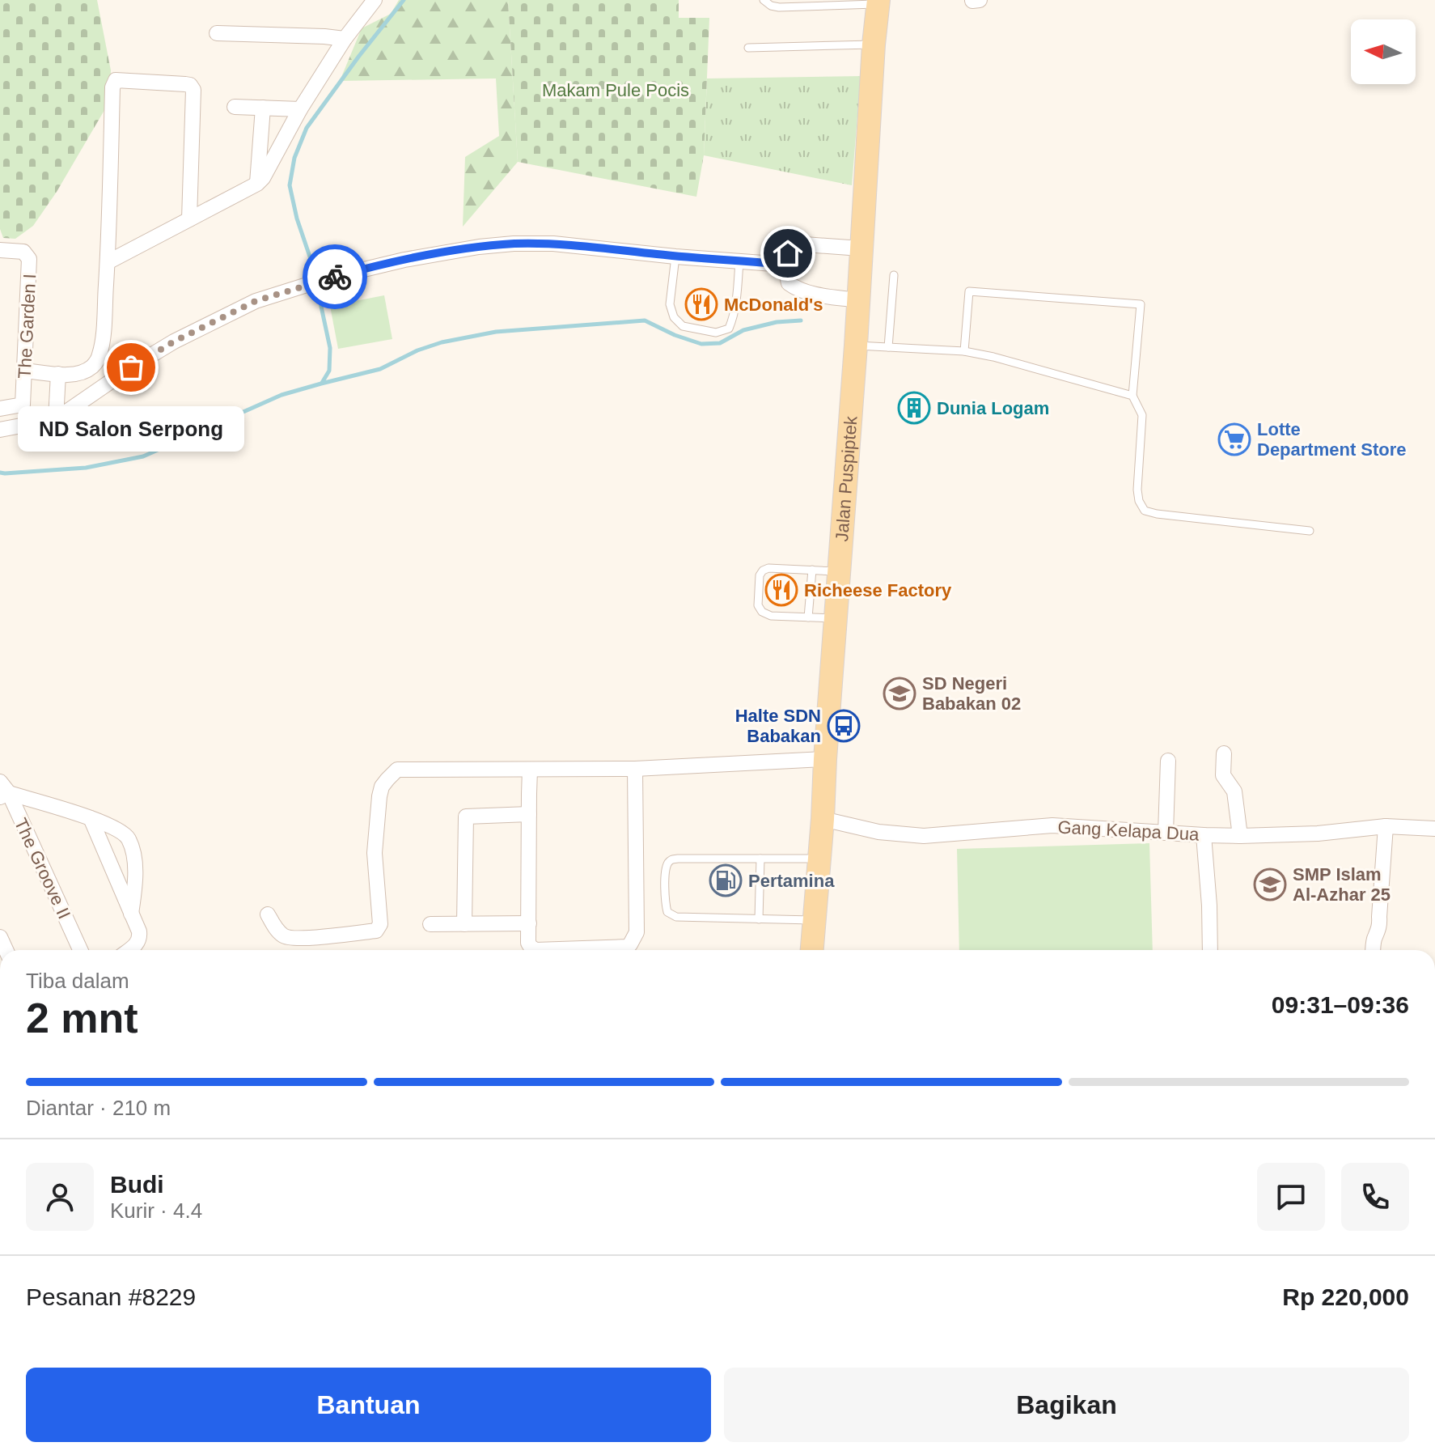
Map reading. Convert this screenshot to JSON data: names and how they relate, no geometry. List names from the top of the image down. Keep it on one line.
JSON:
{"streets":{"main road":["Jalan Puspiptek"],"street":["The Garden I","Gang Kelapa Dua","The Groove II"]},"crossings":[["Jalan Puspiptek","Gang Kelapa Dua"]],"parks":["Makam Pule Pocis"],"places":{"restaurant":["McDonald's","Richeese Factory"],"other":["ND Salon Serpong"],"building":["Dunia Logam"],"supermarket":["Lotte Department Store"],"school or university":["SD Negeri Babakan 02","SMP Islam Al-Azhar 25"],"bus stop":["Halte SDN Babakan"],"fuel station":["Pertamina"]},"north":"left","page":{"bubble":"ND Salon Serpong","heading":["2 mnt","Tiba dalam","09:31–09:36"],"panel":["Budi","Kurir · 4.4","Pesanan #8229","Rp 220,000"],"bar":"Diantar · 210 m","buttons":["Bantuan","Bagikan"]}}
